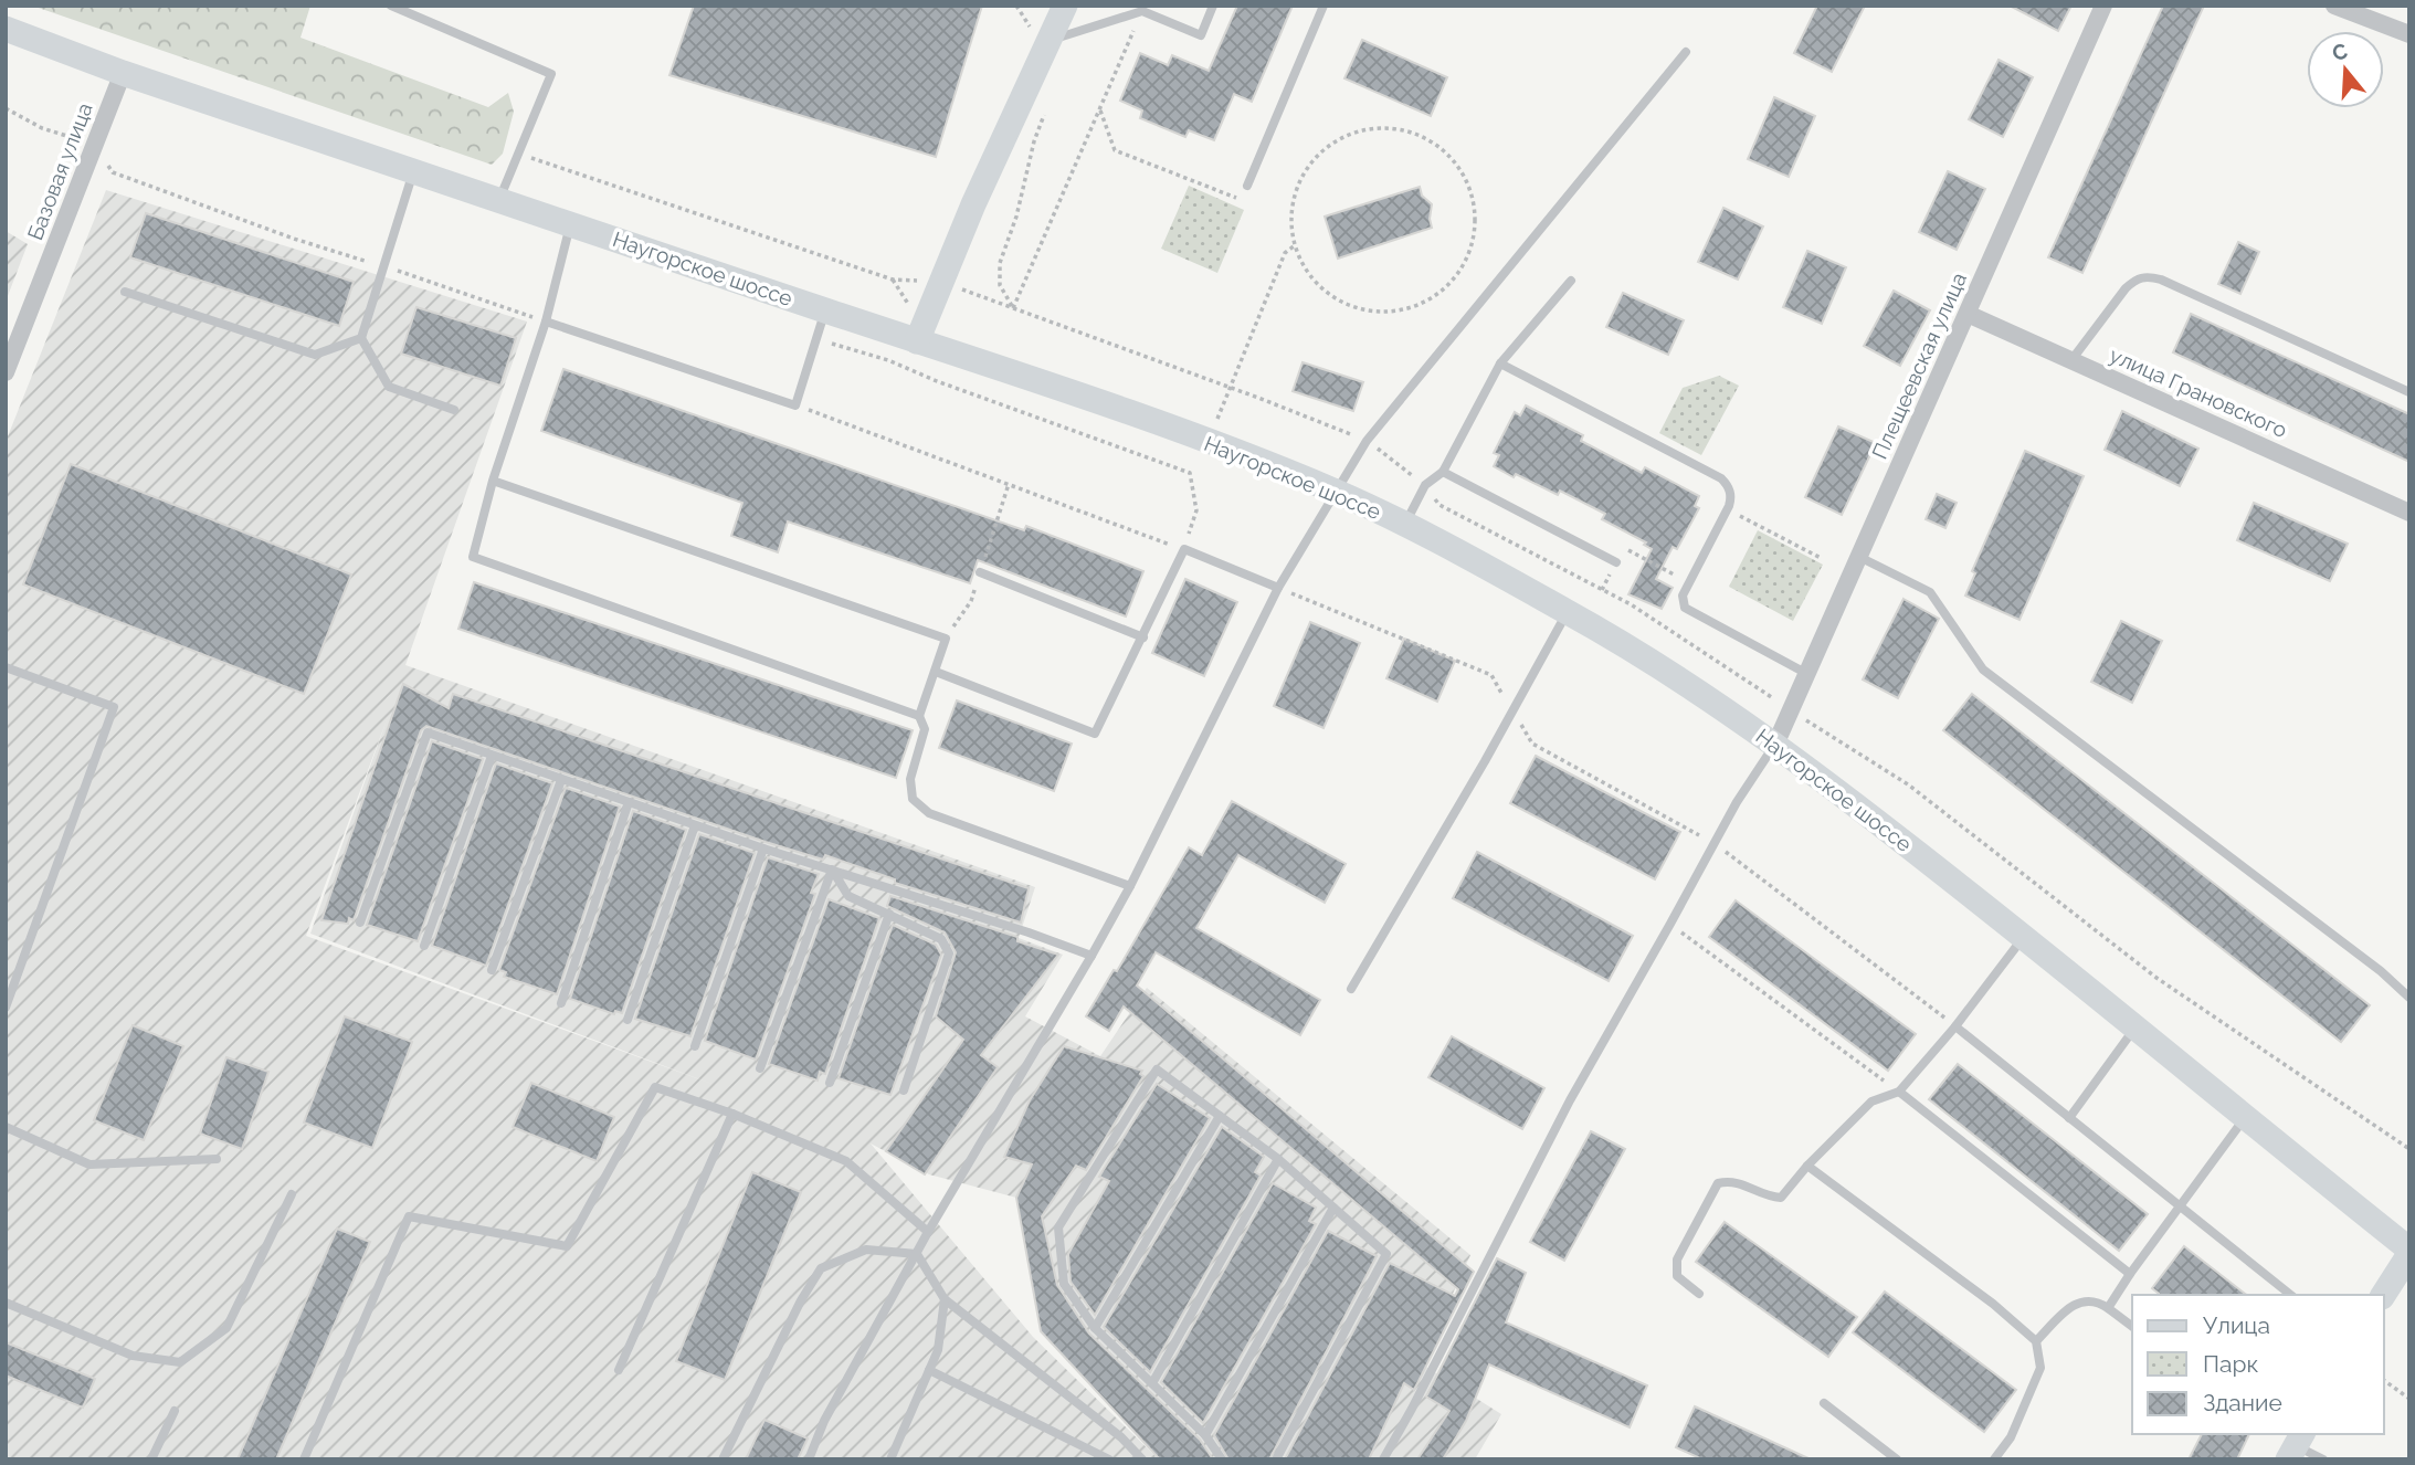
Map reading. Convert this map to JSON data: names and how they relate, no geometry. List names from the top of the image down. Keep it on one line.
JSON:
{"streets":{"main road":["Наугорское шоссе"],"street":["Базовая улица","Плещеевская улица","улица Грановского"]},"crossings":[["Базовая улица","Наугорское шоссе"],["Наугорское шоссе","Плещеевская улица"],["Плещеевская улица","улица Грановского"]],"legend":["Улица","Парк","Здание"],"north":"top"}
